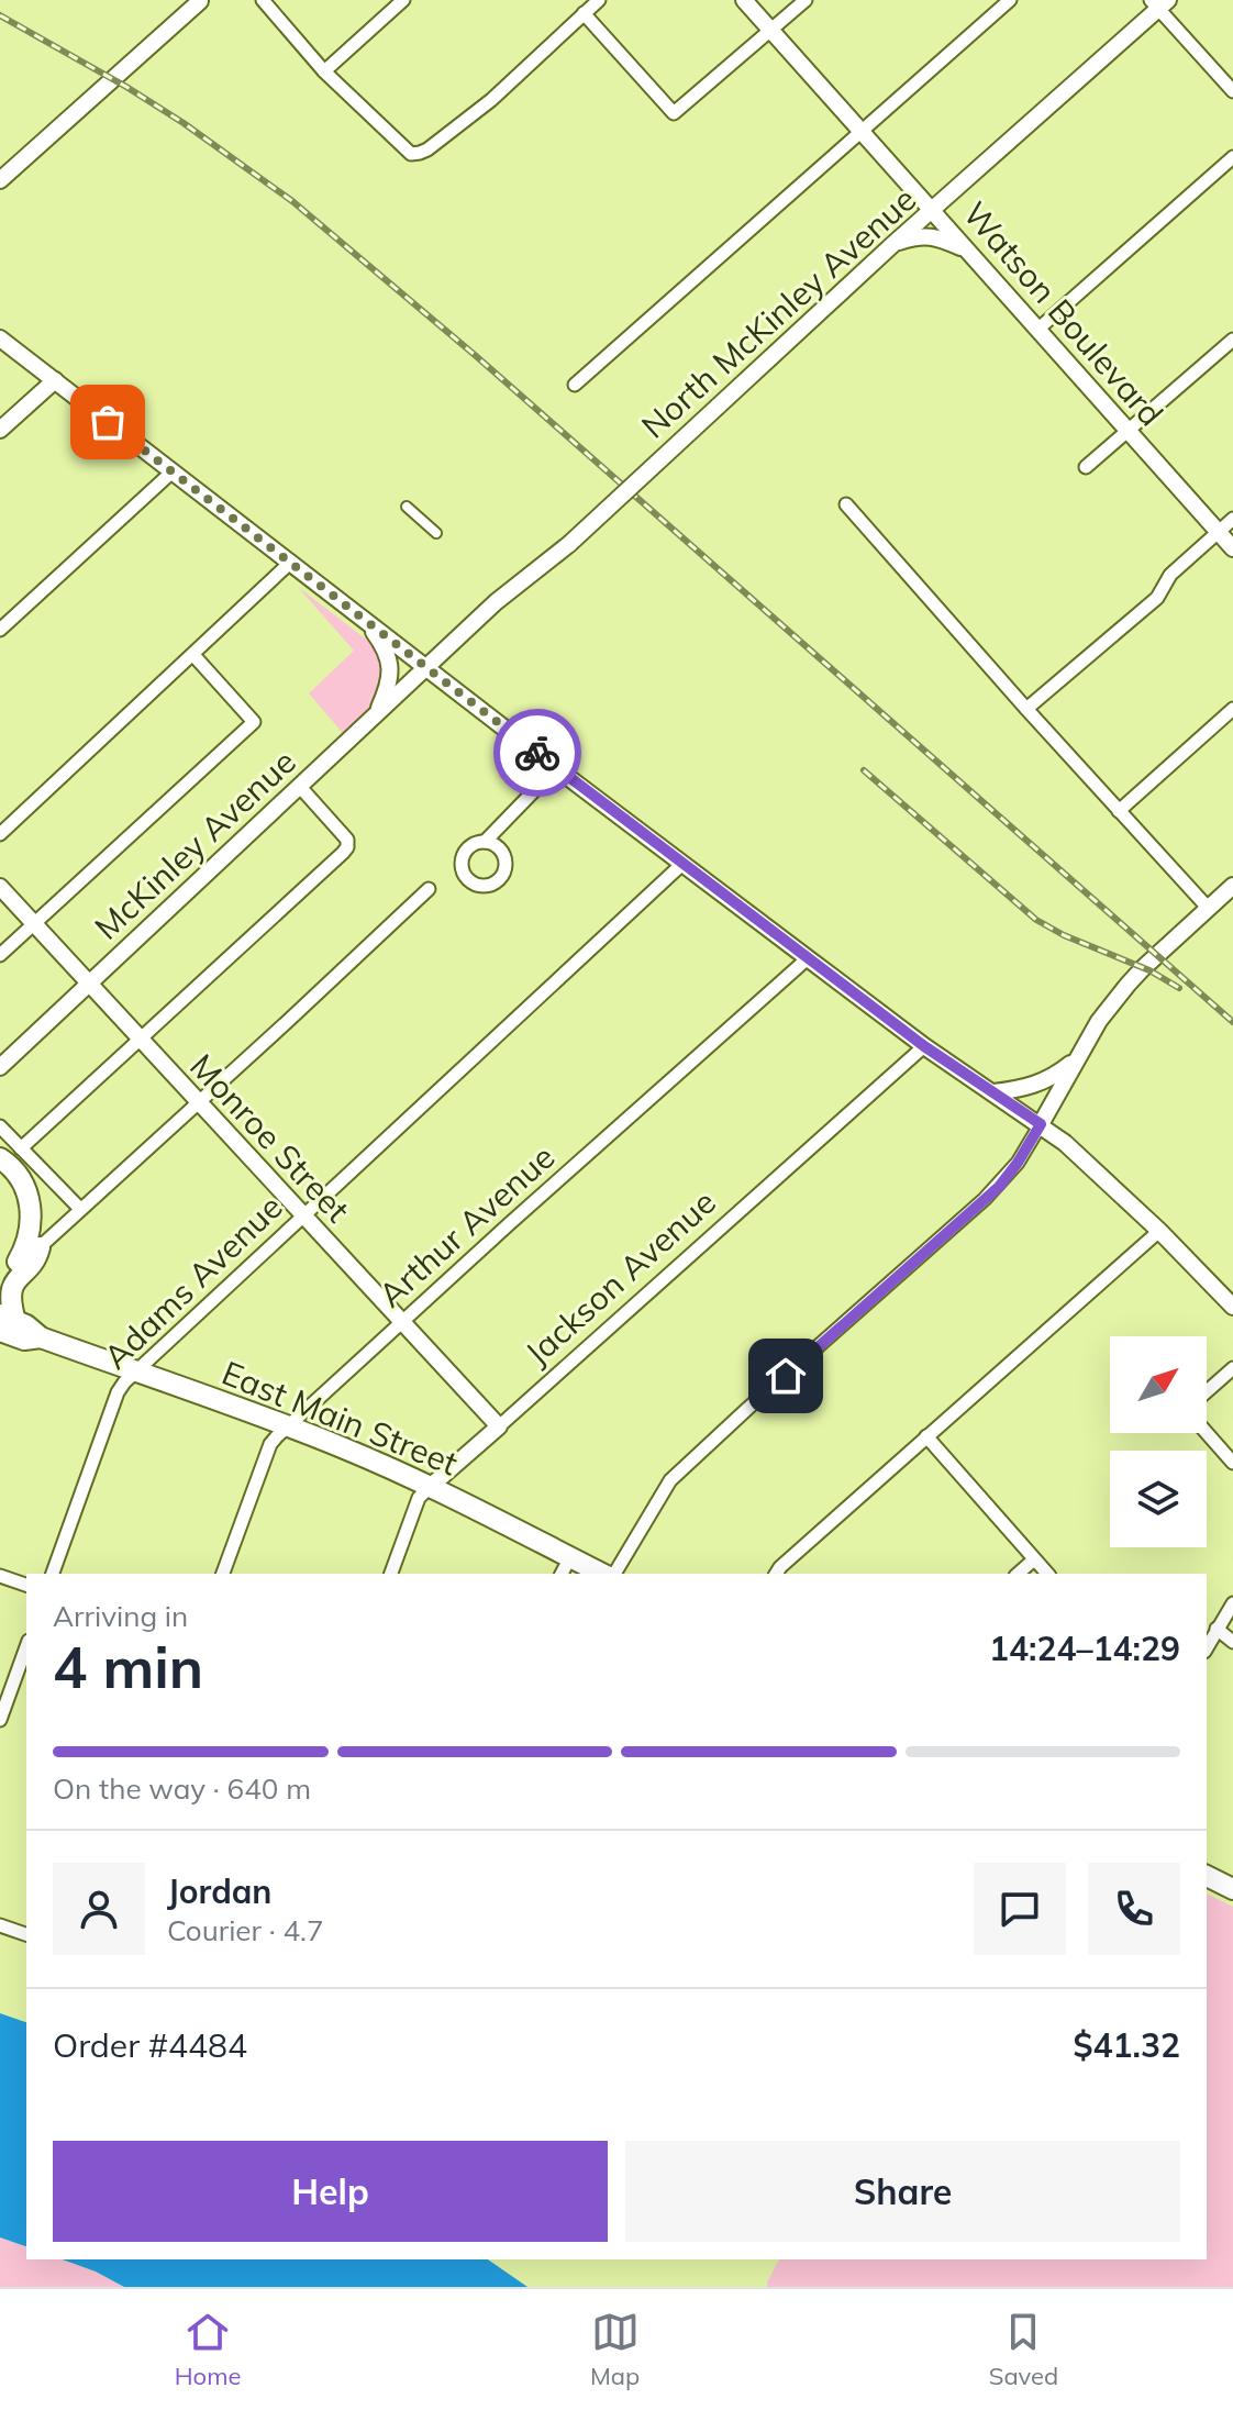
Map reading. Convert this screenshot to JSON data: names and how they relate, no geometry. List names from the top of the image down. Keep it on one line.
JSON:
{"streets":{"main road":["East Main Street"],"street":["North McKinley Avenue","Watson Boulevard","McKinley Avenue","Monroe Street","Arthur Avenue","Jackson Avenue","Adams Avenue"]},"crossings":[["North McKinley Avenue","Watson Boulevard"],["North McKinley Avenue","McKinley Avenue"],["McKinley Avenue","Monroe Street"],["Monroe Street","Arthur Avenue"],["Monroe Street","Jackson Avenue"],["Monroe Street","Adams Avenue"],["Arthur Avenue","East Main Street"],["Jackson Avenue","East Main Street"],["Adams Avenue","East Main Street"]],"north":"top right","page":{"heading":["4 min","Arriving in","14:24–14:29"],"panel":["Jordan","Courier · 4.7","Order #4484","$41.32"],"bar":"On the way · 640 m","buttons":["Help","Share"],"tabs":["Home","Map","Saved"]}}
